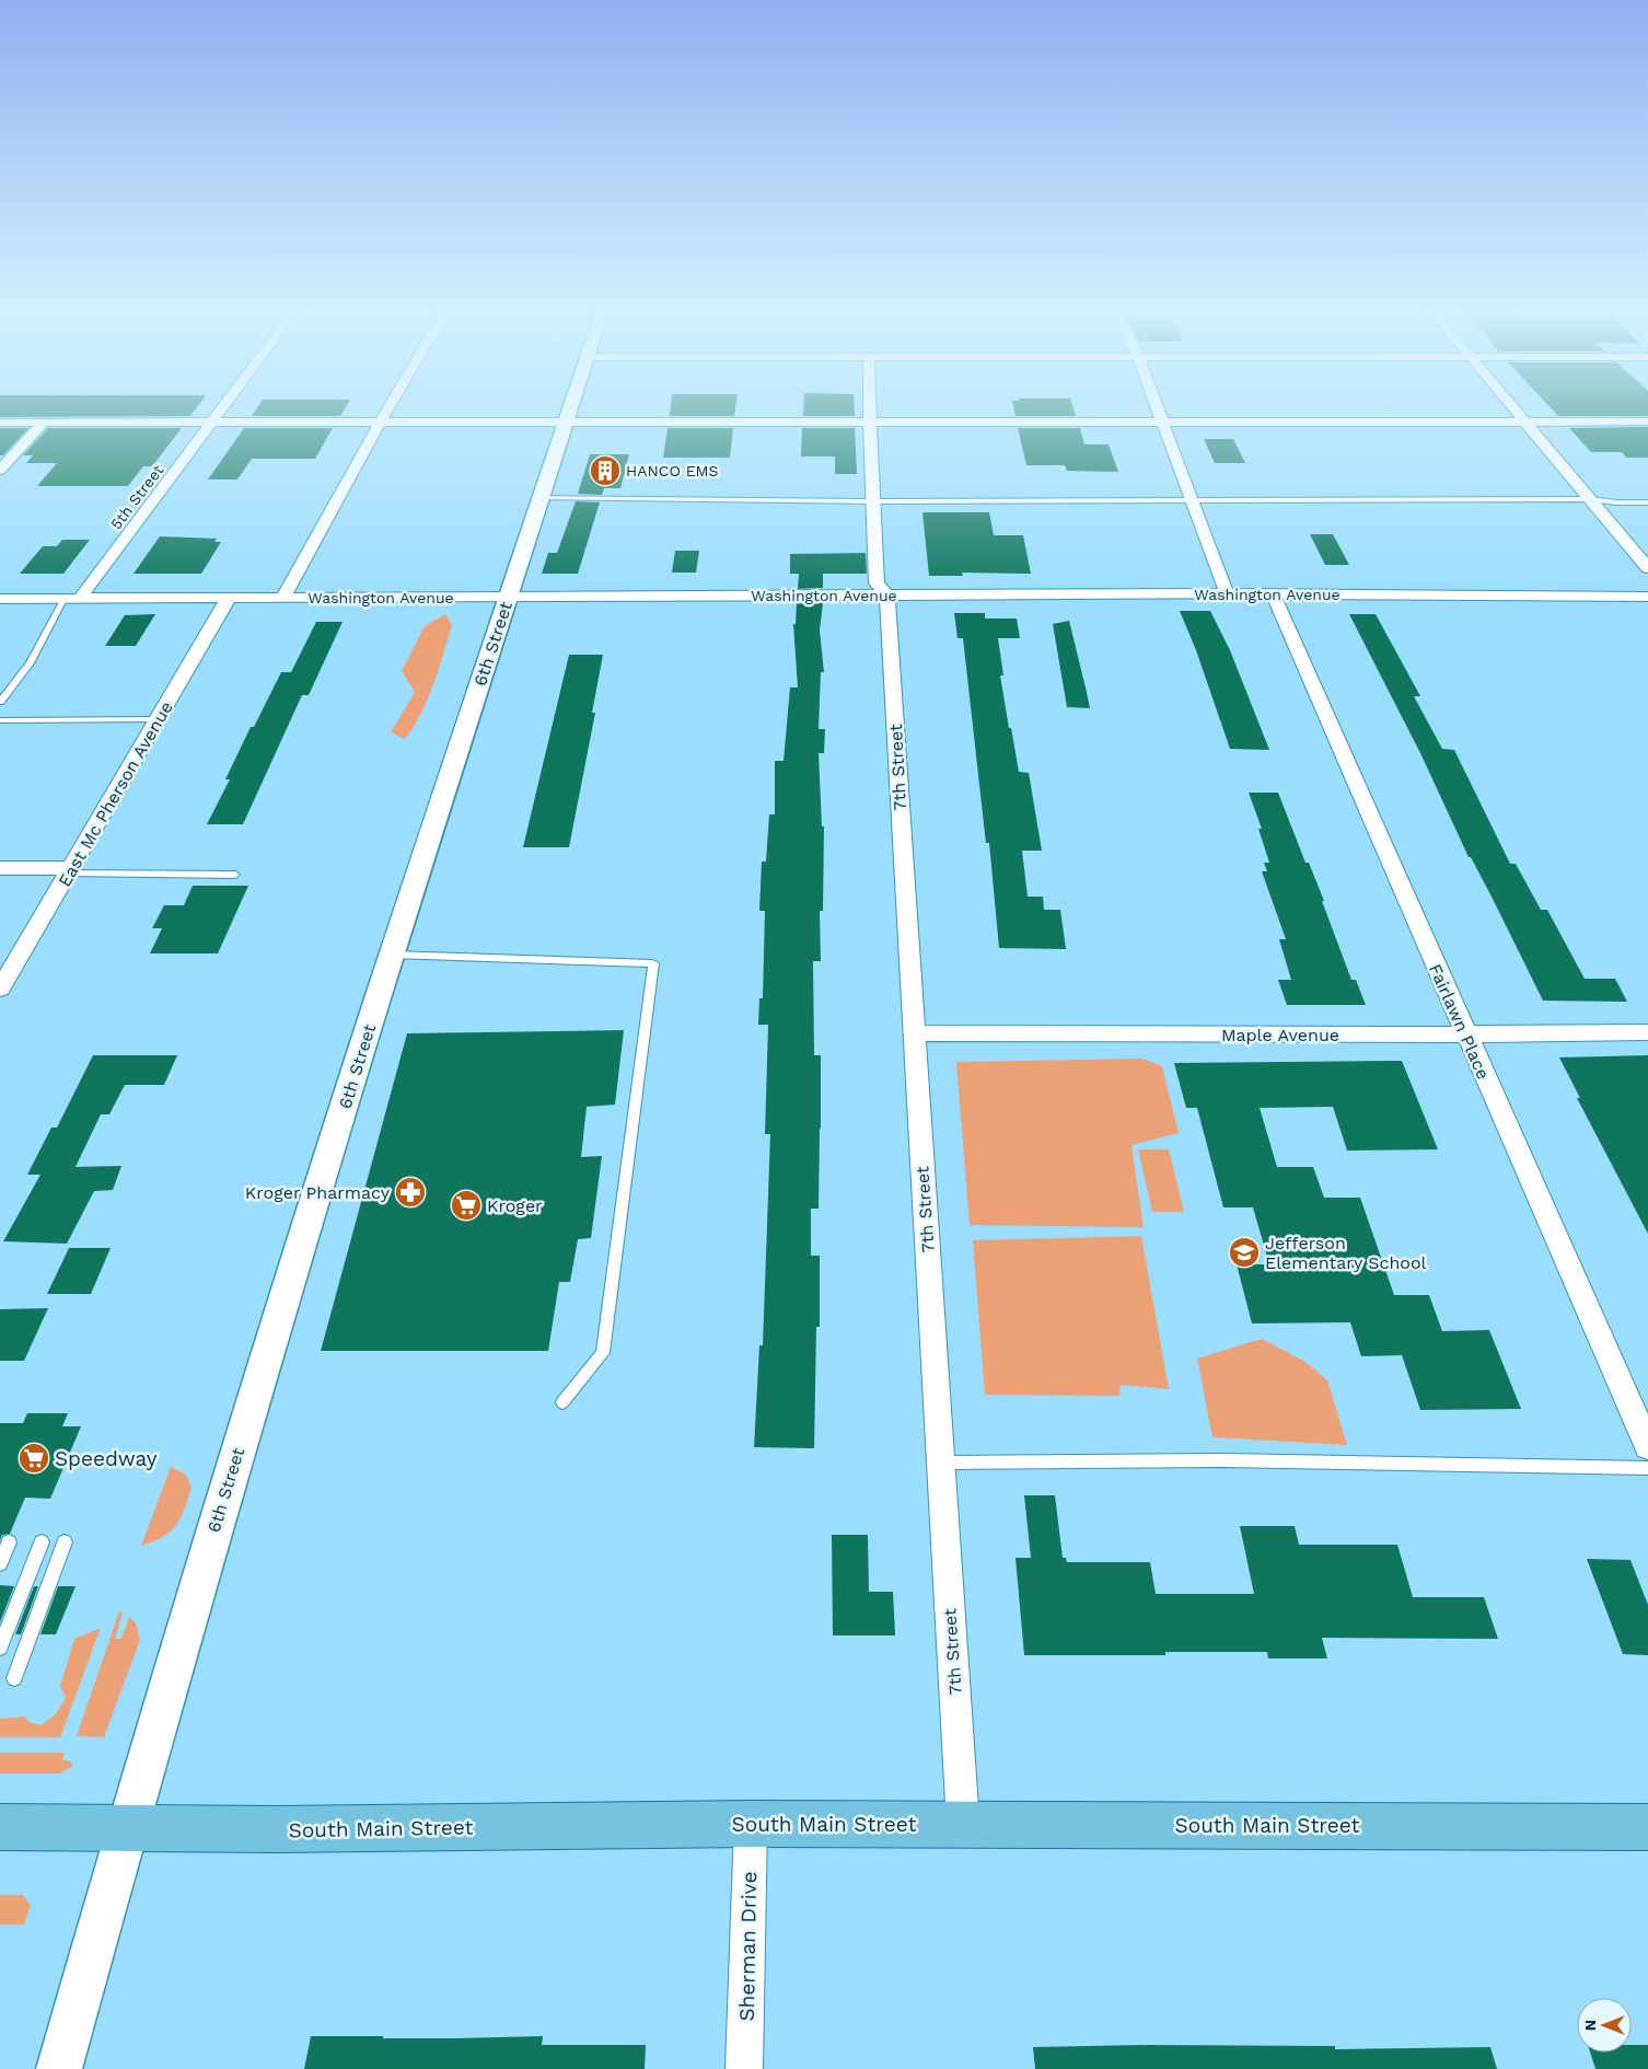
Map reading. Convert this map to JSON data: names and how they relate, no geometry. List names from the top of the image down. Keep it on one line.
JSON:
{"streets":{"main road":["South Main Street"],"street":["5th Street","Washington Avenue","6th Street","7th Street","East Mc Pherson Avenue","Fairlawn Place","Maple Avenue","Sherman Drive"]},"crossings":[["5th Street","Washington Avenue"],["Washington Avenue","6th Street"],["Washington Avenue","7th Street"],["Washington Avenue","East Mc Pherson Avenue"],["Washington Avenue","Fairlawn Place"],["6th Street","South Main Street"],["7th Street","Maple Avenue"],["7th Street","South Main Street"],["Fairlawn Place","Maple Avenue"],["South Main Street","Sherman Drive"]],"places":{"building":["HANCO EMS"],"pharmacy":["Kroger Pharmacy"],"supermarket":["Kroger","Speedway"],"school or university":["Jefferson Elementary School"]},"north":"left"}
